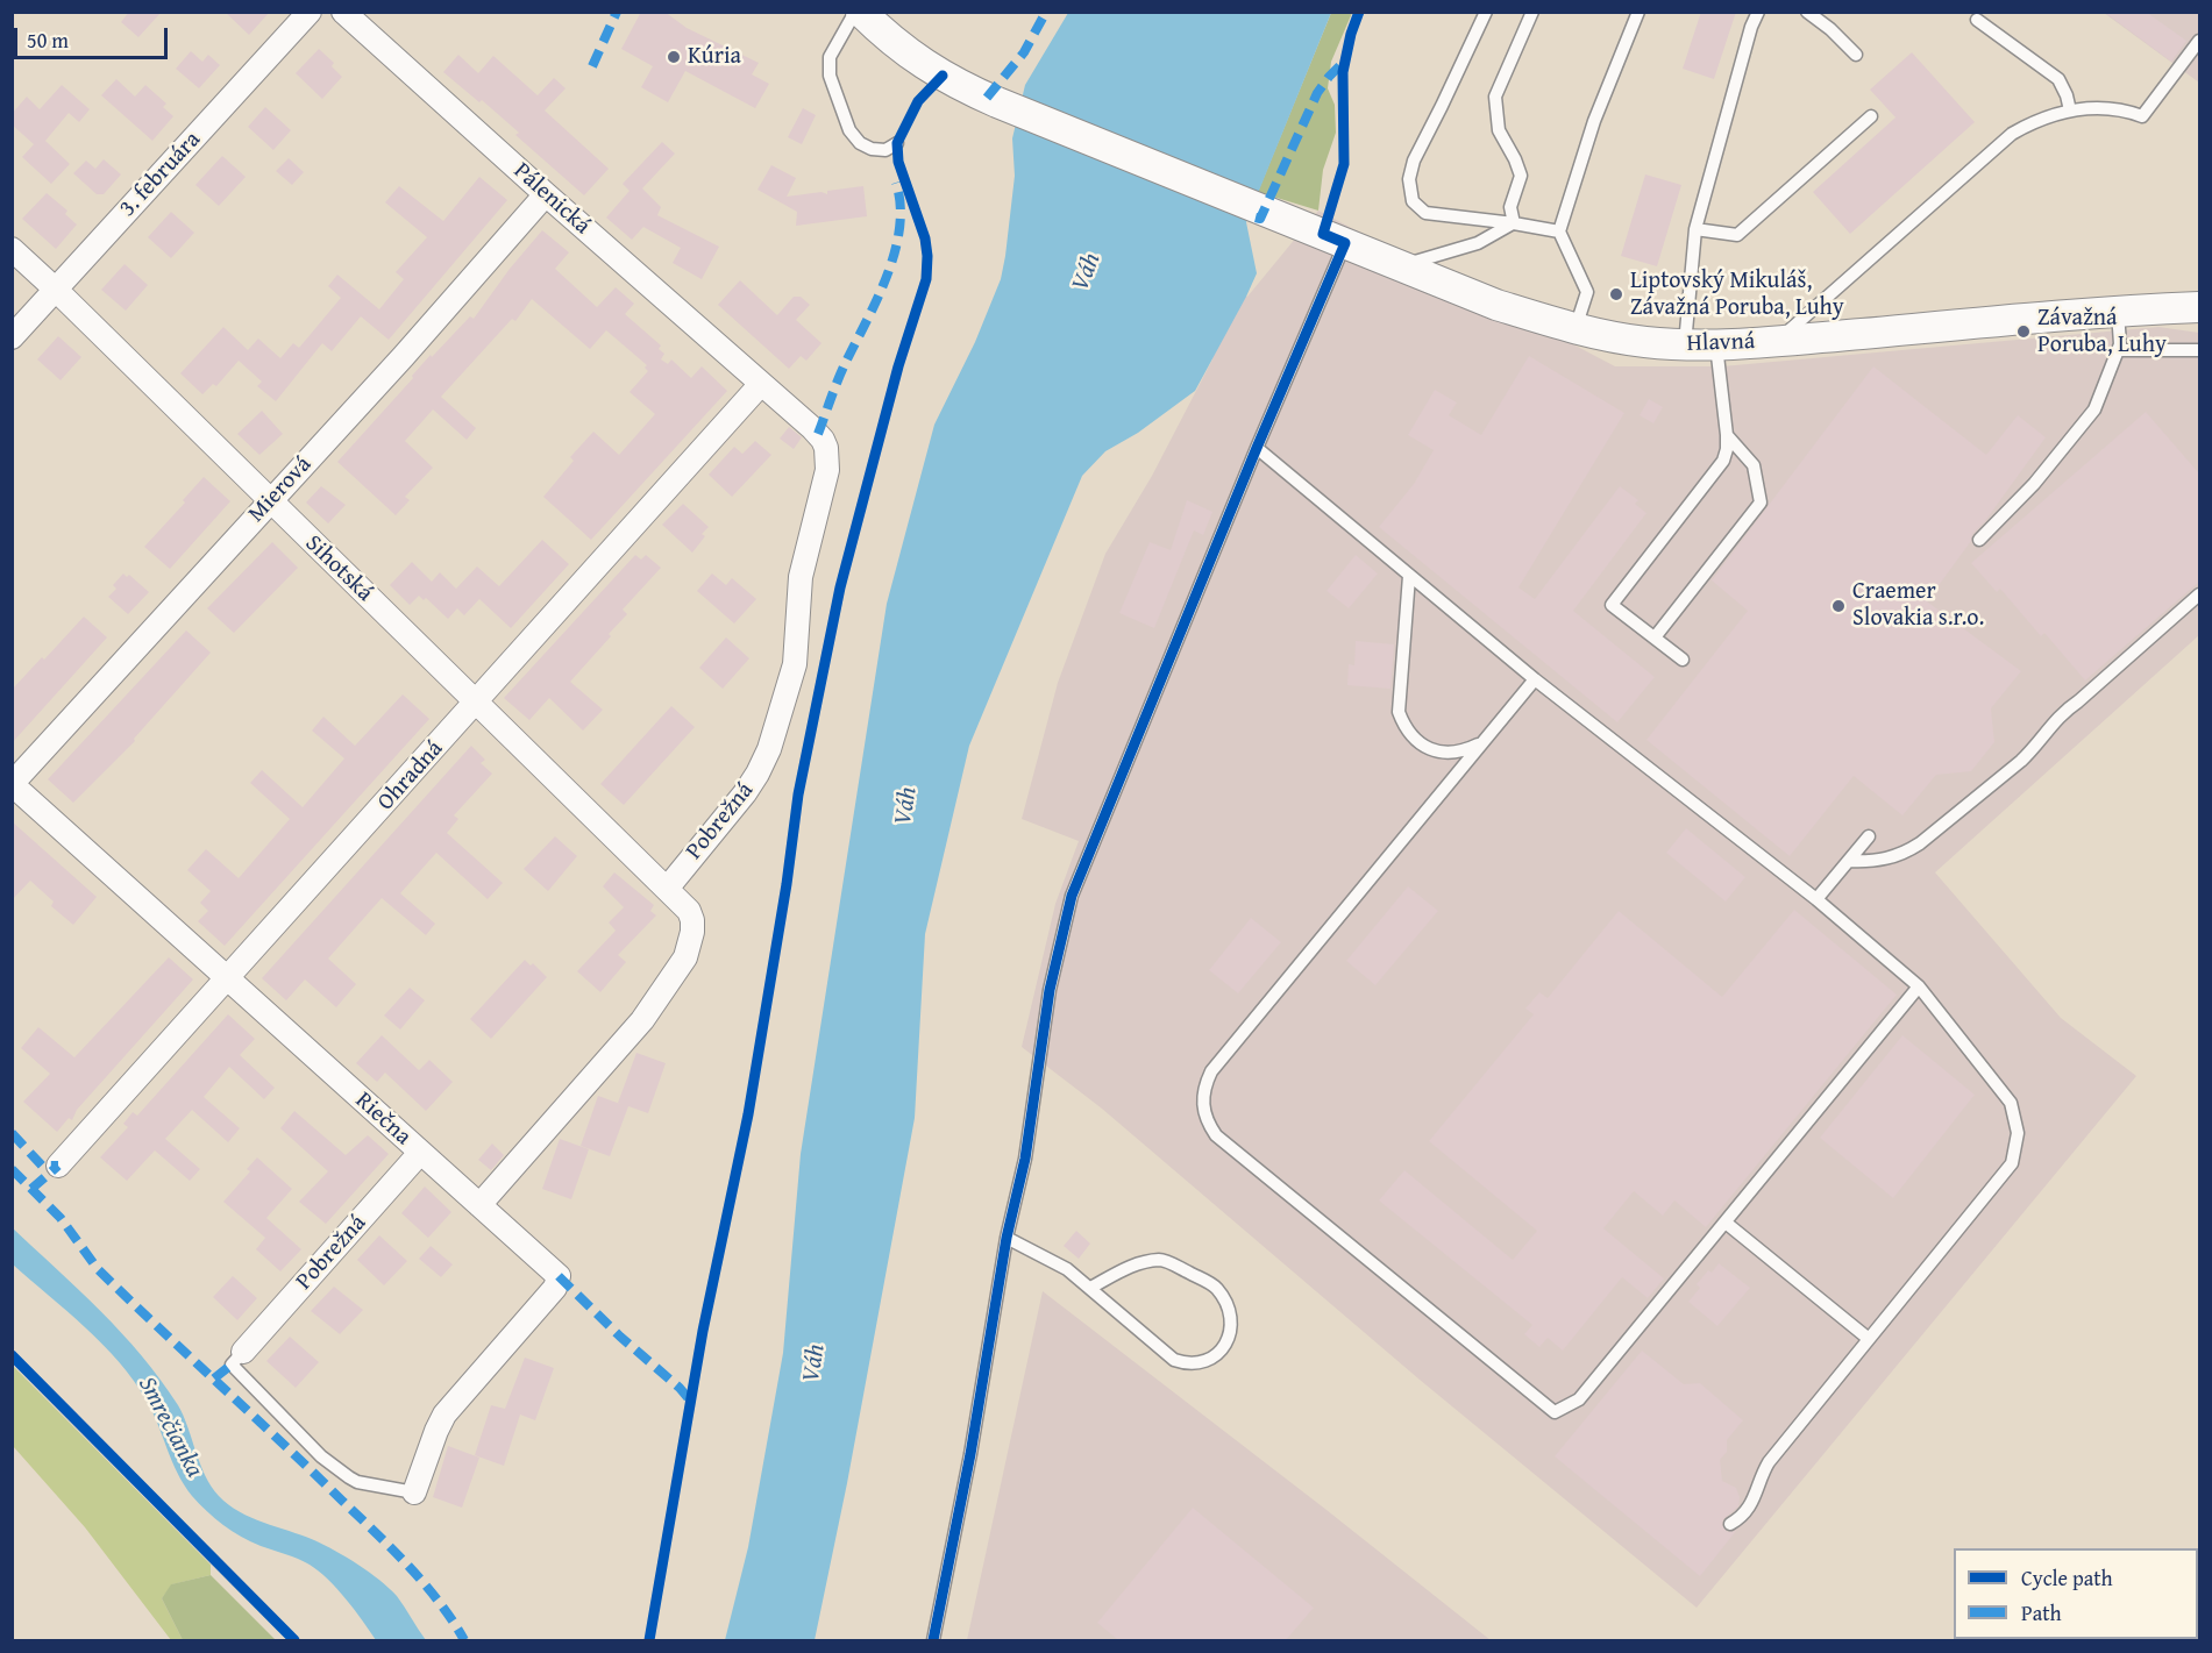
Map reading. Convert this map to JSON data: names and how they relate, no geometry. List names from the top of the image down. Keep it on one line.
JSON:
{"streets":{"street":["3. februára","Pálenická","Hlavná","Mierová","Sihotská","Ohradná","Pobrežná","Riečna"]},"crossings":[["3. februára","Sihotská"],["Pálenická","Mierová"],["Pálenická","Ohradná"],["Pálenická","Pobrežná"],["Mierová","Sihotská"],["Mierová","Riečna"],["Sihotská","Ohradná"],["Sihotská","Pobrežná"],["Ohradná","Pobrežná"],["Ohradná","Riečna"],["Pobrežná","Riečna"]],"water":["Váh","Smrečianka"],"places":["Kúria","Liptovský Mikuláš, Závažná Poruba, Luhy","Závažná Poruba, Luhy","Craemer Slovakia s.r.o."],"legend":["Cycle path","Path"],"scale_bar":"50 m"}
